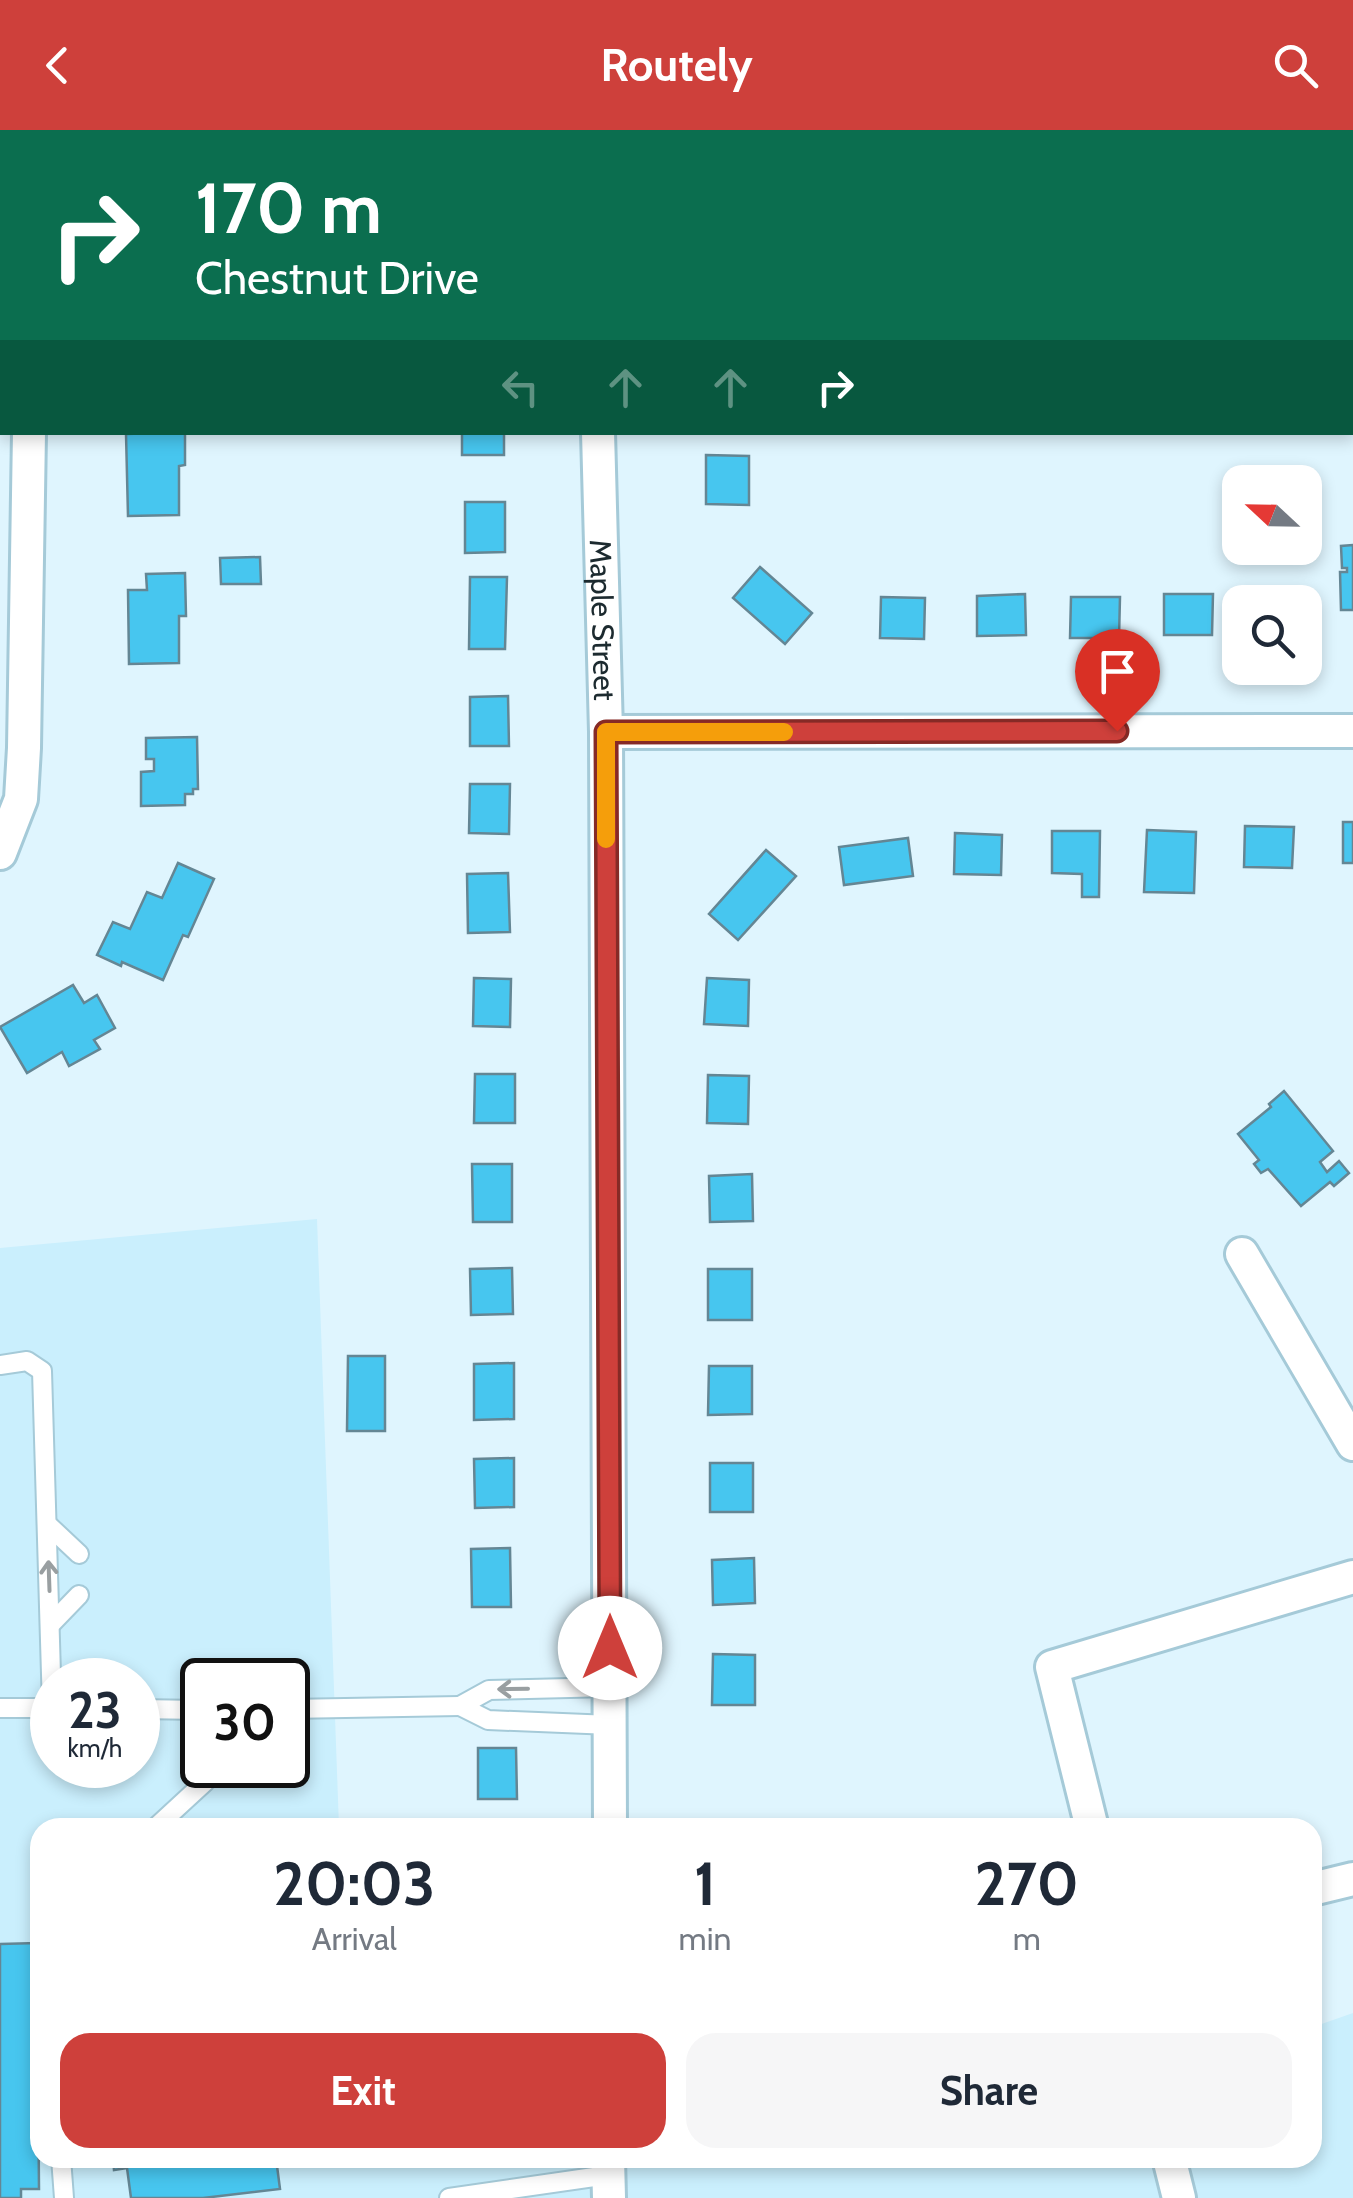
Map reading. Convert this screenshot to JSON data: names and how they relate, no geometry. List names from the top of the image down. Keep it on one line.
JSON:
{"streets":{"street":["Maple Street"]},"north":"left","page":{"header":"Routely","turn":["170 m","Chestnut Drive"],"speed":"23 km/h","limit":"30","eta":["20:03","Arrival","1","min","270","m"],"buttons":["Exit","Share"]}}
